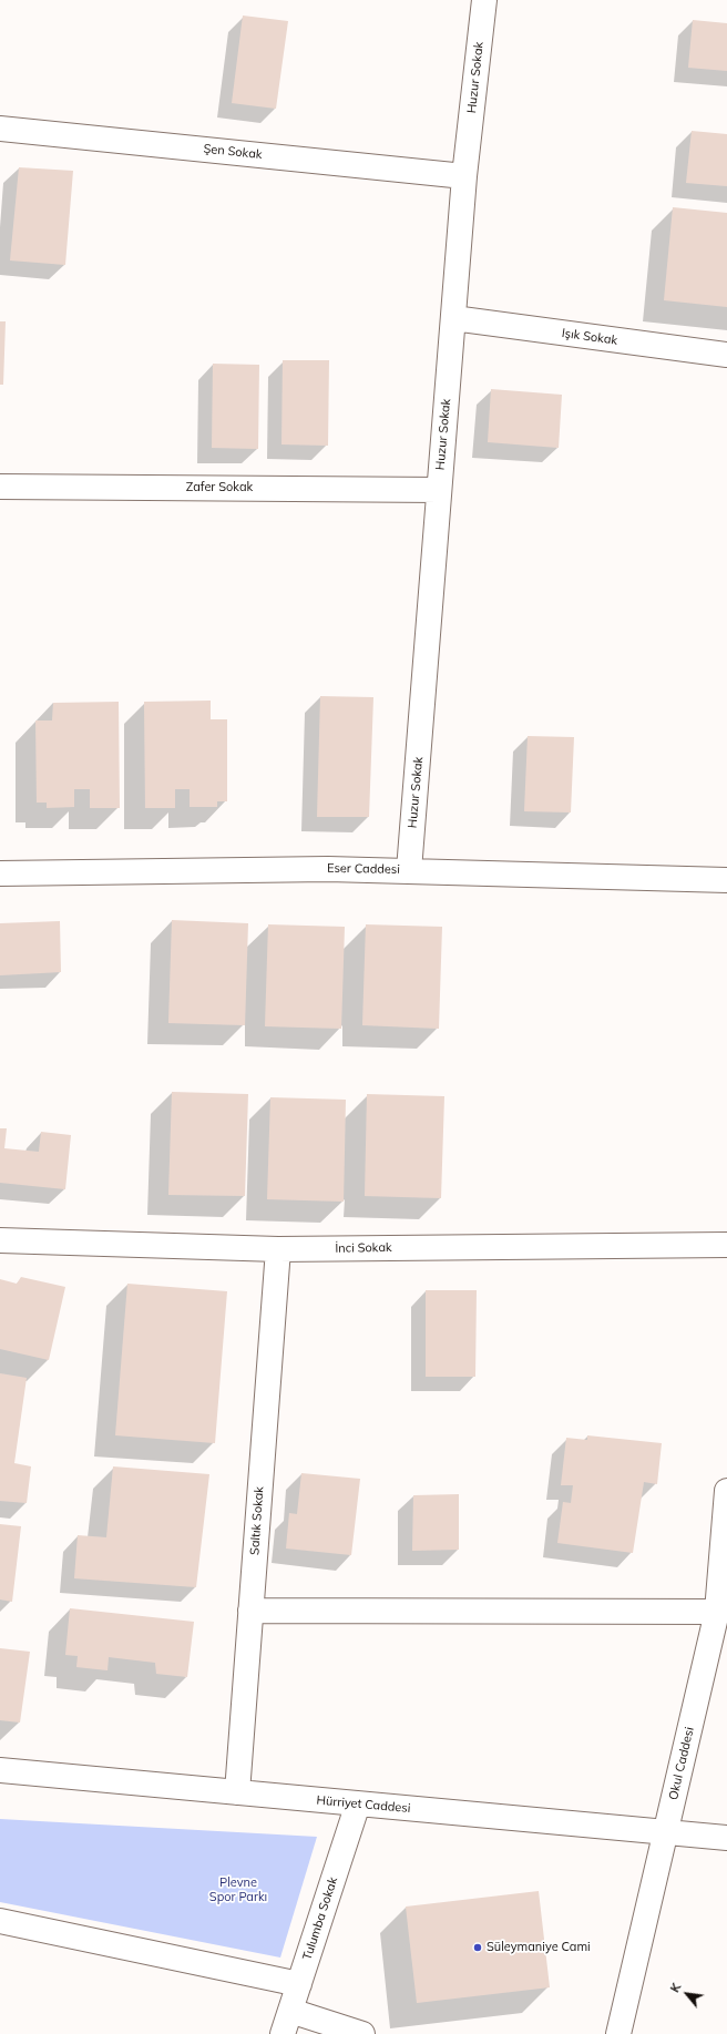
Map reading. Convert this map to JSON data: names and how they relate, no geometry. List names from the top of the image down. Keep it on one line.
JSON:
{"streets":{"street":["Huzur Sokak","Şen Sokak","Işık Sokak","Zafer Sokak","Eser Caddesi","İnci Sokak","Saltık Sokak","Okul Caddesi","Hürriyet Caddesi","Tulumba Sokak"]},"crossings":[["Huzur Sokak","Şen Sokak"],["Huzur Sokak","Işık Sokak"],["Huzur Sokak","Zafer Sokak"],["Huzur Sokak","Eser Caddesi"],["İnci Sokak","Saltık Sokak"],["Saltık Sokak","Hürriyet Caddesi"],["Okul Caddesi","Hürriyet Caddesi"],["Hürriyet Caddesi","Tulumba Sokak"]],"parks":["Plevne Spor Parkı"],"places":["Süleymaniye Cami"],"north":"top left"}
